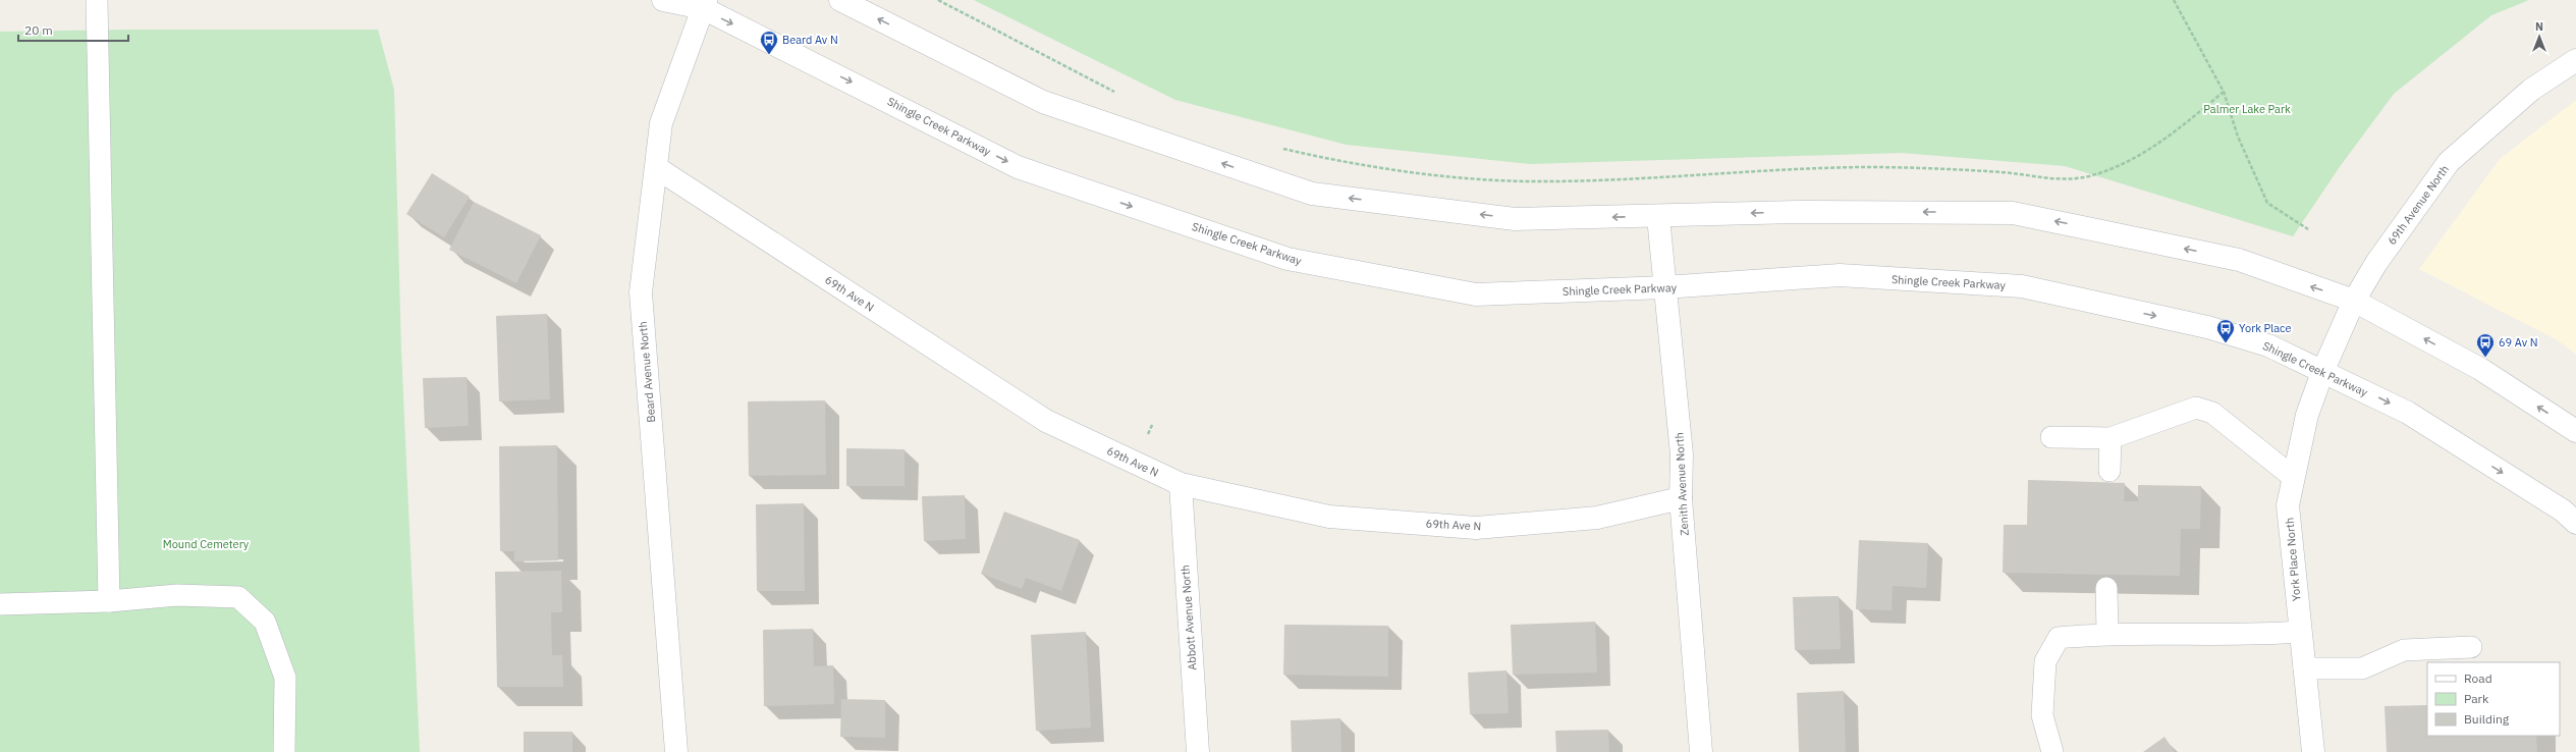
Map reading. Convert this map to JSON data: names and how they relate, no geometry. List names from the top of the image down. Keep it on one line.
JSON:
{"streets":{"street":["Shingle Creek Parkway","69th Avenue North","69th Ave N","Beard Avenue North","Zenith Avenue North","York Place North","Abbott Avenue North"]},"crossings":[["Shingle Creek Parkway","69th Avenue North"],["Shingle Creek Parkway","Beard Avenue North"],["Shingle Creek Parkway","Zenith Avenue North"],["Shingle Creek Parkway","York Place North"],["69th Avenue North","York Place North"],["69th Ave N","Beard Avenue North"],["69th Ave N","Zenith Avenue North"],["69th Ave N","Abbott Avenue North"]],"parks":["Palmer Lake Park","Mound Cemetery"],"places":{"bus stop":["Beard Av N","York Place","69 Av N"]},"legend":["Road","Park","Building"],"scale_bar":"20 m","north":"top"}
